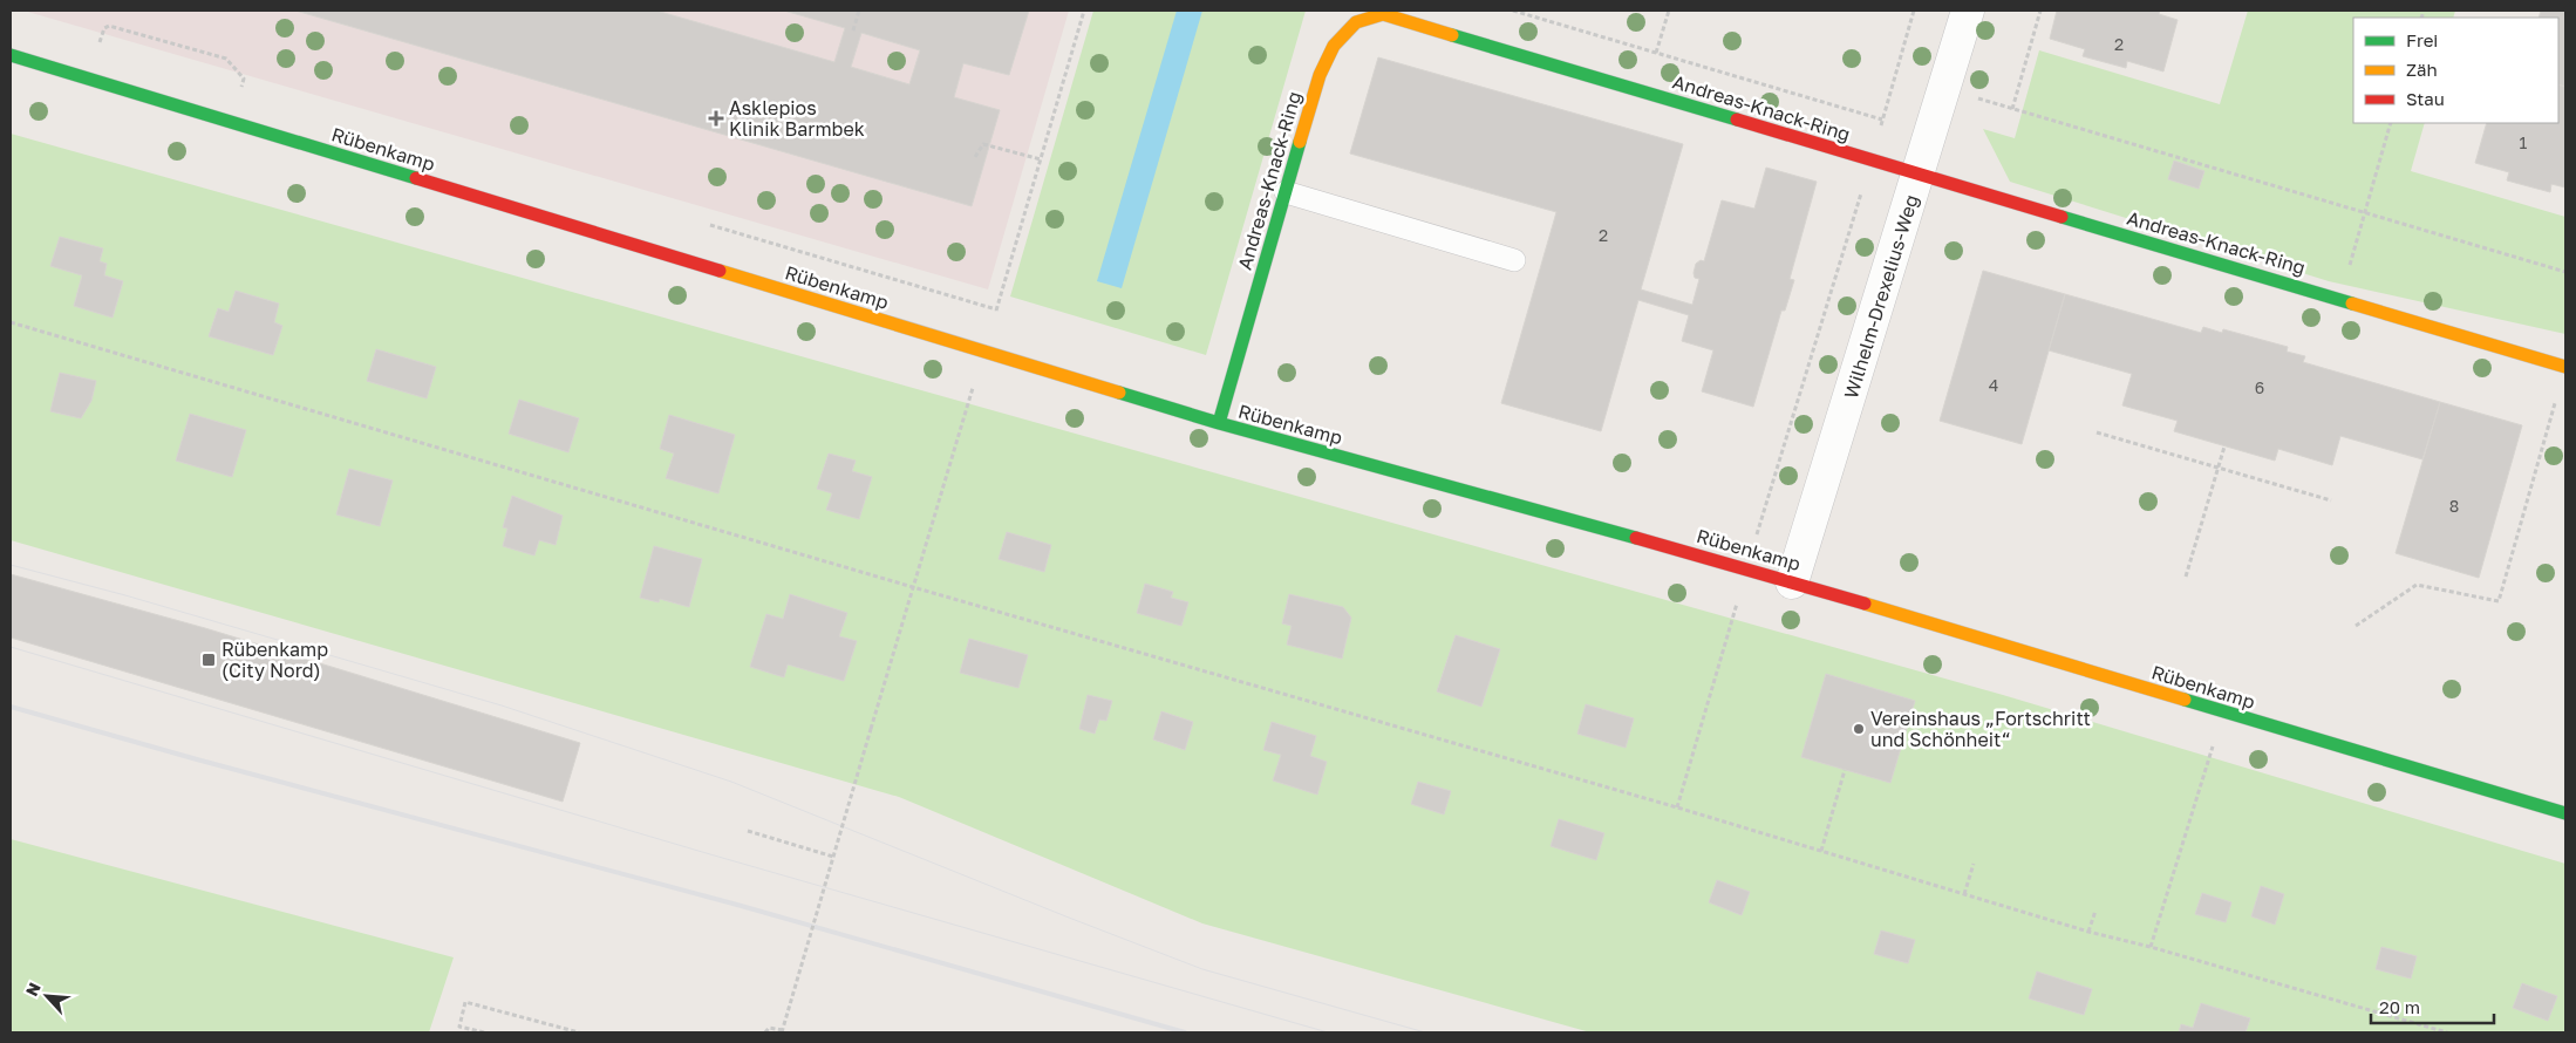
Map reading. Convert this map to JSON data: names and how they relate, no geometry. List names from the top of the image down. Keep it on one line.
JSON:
{"streets":{"street":["Andreas-Knack-Ring","Rübenkamp","Wilhelm-Drexelius-Weg"]},"crossings":[["Andreas-Knack-Ring","Rübenkamp"],["Andreas-Knack-Ring","Wilhelm-Drexelius-Weg"],["Rübenkamp","Wilhelm-Drexelius-Weg"]],"places":{"health":["Asklepios Klinik Barmbek"],"transit":["Rübenkamp (City Nord)"],"other":["Vereinshaus „Fortschritt und Schönheit“"]},"house_numbers":["2","1","2","4","6","8"],"legend":["Frei","Zäh","Stau"],"scale_bar":"20 m","north":"top left"}
